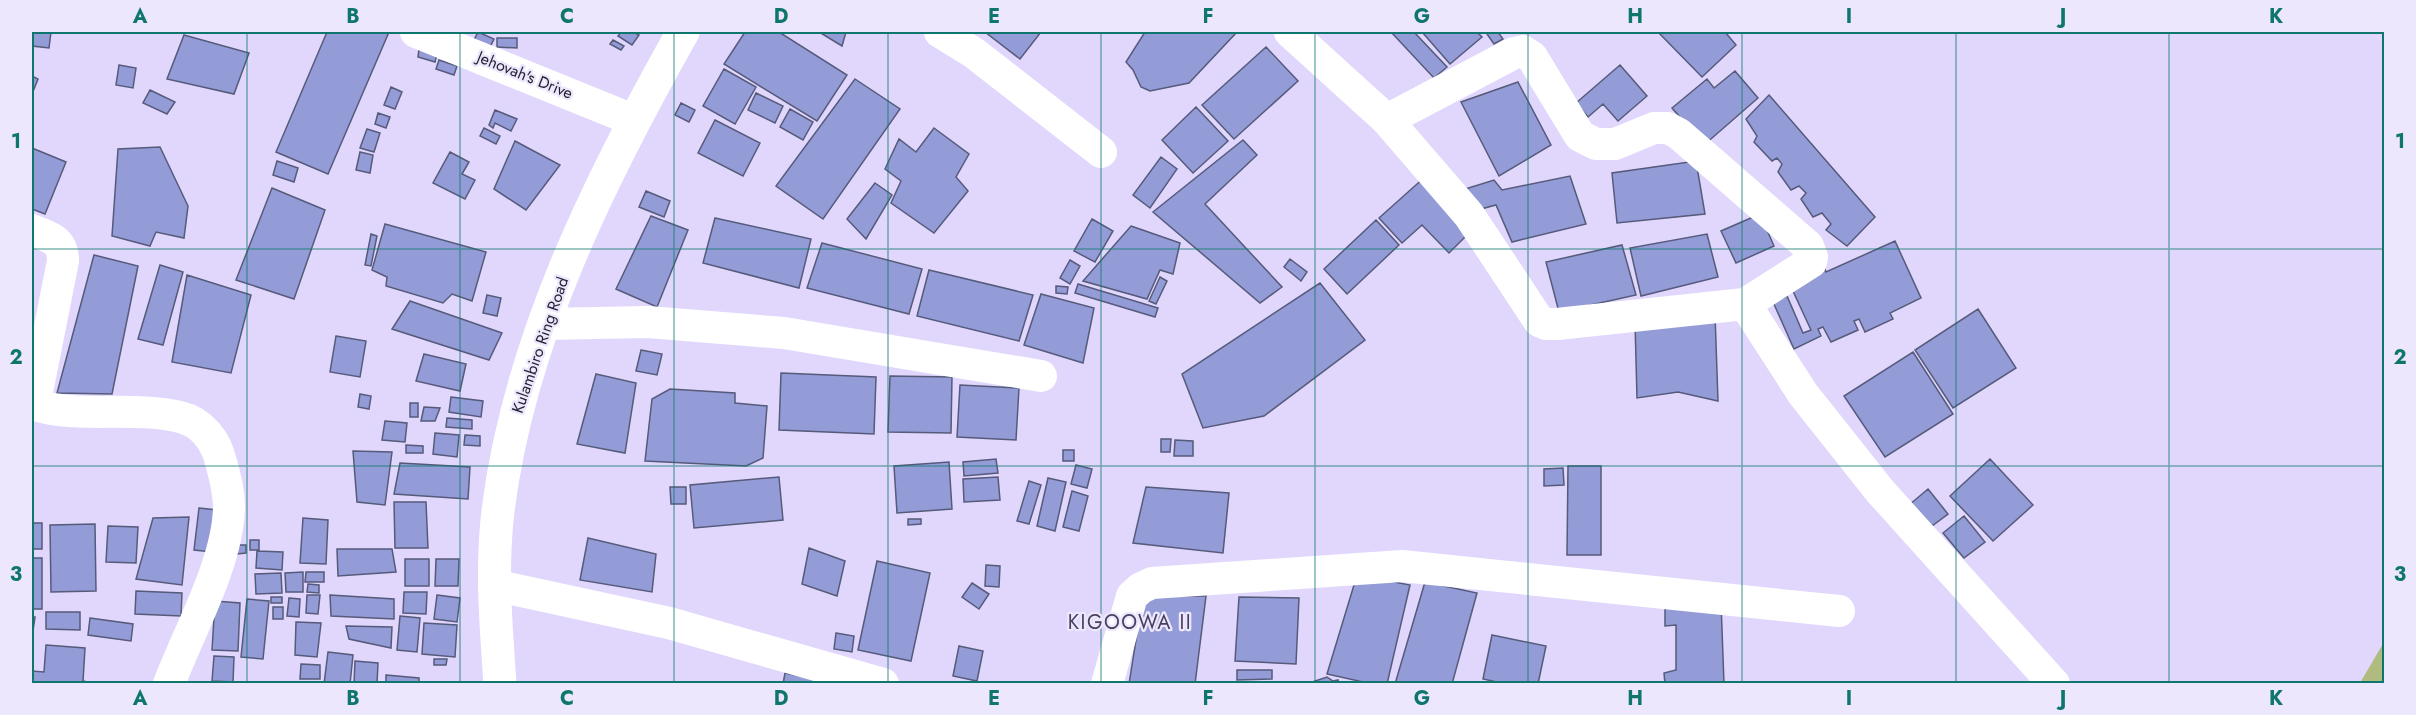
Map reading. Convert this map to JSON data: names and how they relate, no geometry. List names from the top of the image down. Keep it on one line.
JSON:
{"streets":{"street":["Jehovah's Drive","Kulambiro Ring Road"]},"crossings":[["Jehovah's Drive","Kulambiro Ring Road"]],"districts":["KIGOOWA II"],"grid":{"columns":["A","B","C","D","E","F","G","H","I","J","K"],"rows":["1","2","3"]}}
